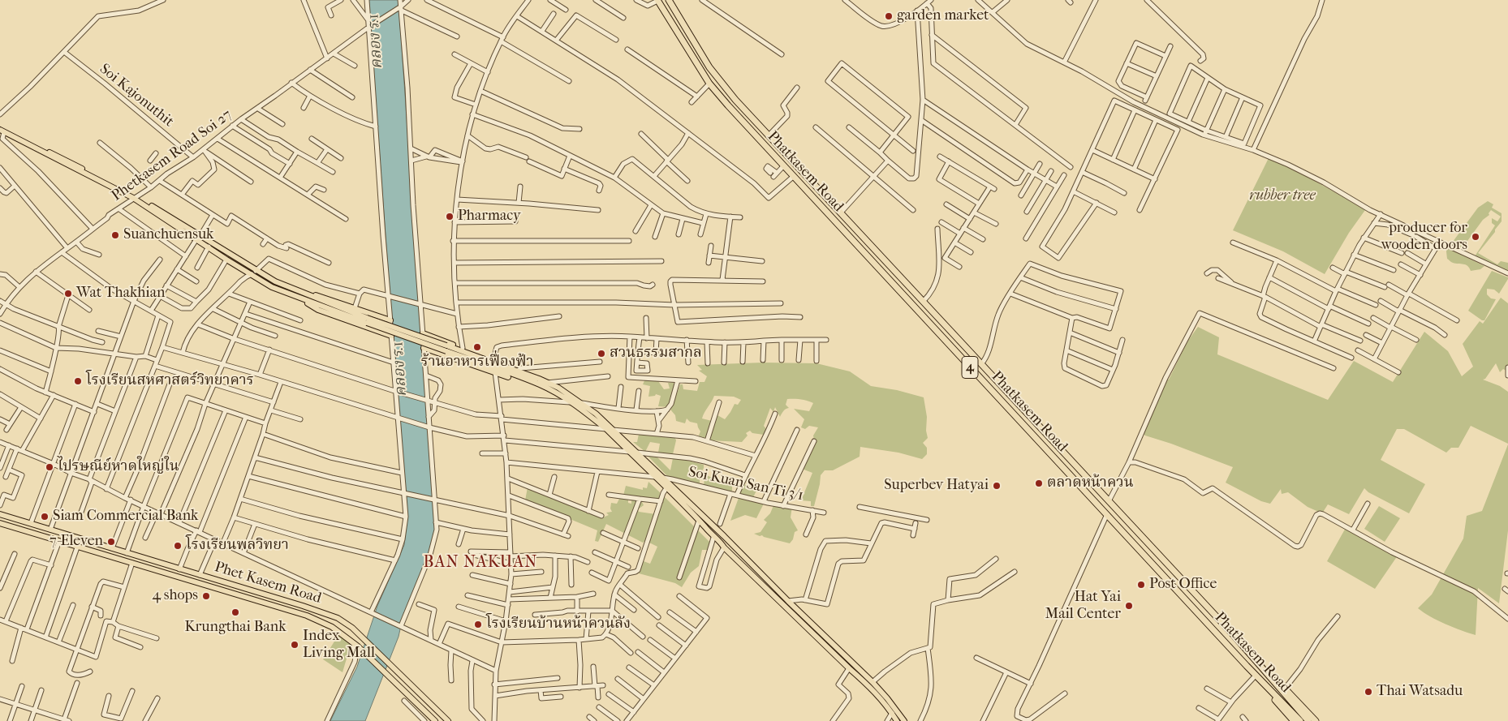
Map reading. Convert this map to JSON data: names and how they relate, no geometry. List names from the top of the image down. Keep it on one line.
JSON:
{"streets":{"highway":["Phatkasem Road","4"],"main road":["Phet Kasem Road"],"street":["Soi Kajonuthit","Phetkasem Road Soi 27","Soi Kuan San Ti 3/1"]},"crossings":[["Soi Kajonuthit","Phetkasem Road Soi 27"]],"districts":["BAN NAKUAN"],"water":["คลอง ร.1"],"parks":["rubber tree"],"places":["garden market","Pharmacy","Suanchuensuk","producer for wooden doors","Wat Thakhian","ร้านอาหารเฟื่องฟ้า","สวนธรรมสากล","โรงเรียนสหศาสตร์วิทยาคาร","ไปรษณีย์หาดใหญ่ใน","ตลาดหน้าควน","Superbev Hatyai","Siam Commercial Bank","7-Eleven","โรงเรียนพลวิทยา","Post Office","4 shops","Hat Yai Mail Center","Krungthai Bank","โรงเรียนบ้านหน้าควนลัง","Index Living Mall","Thai Watsadu"]}
